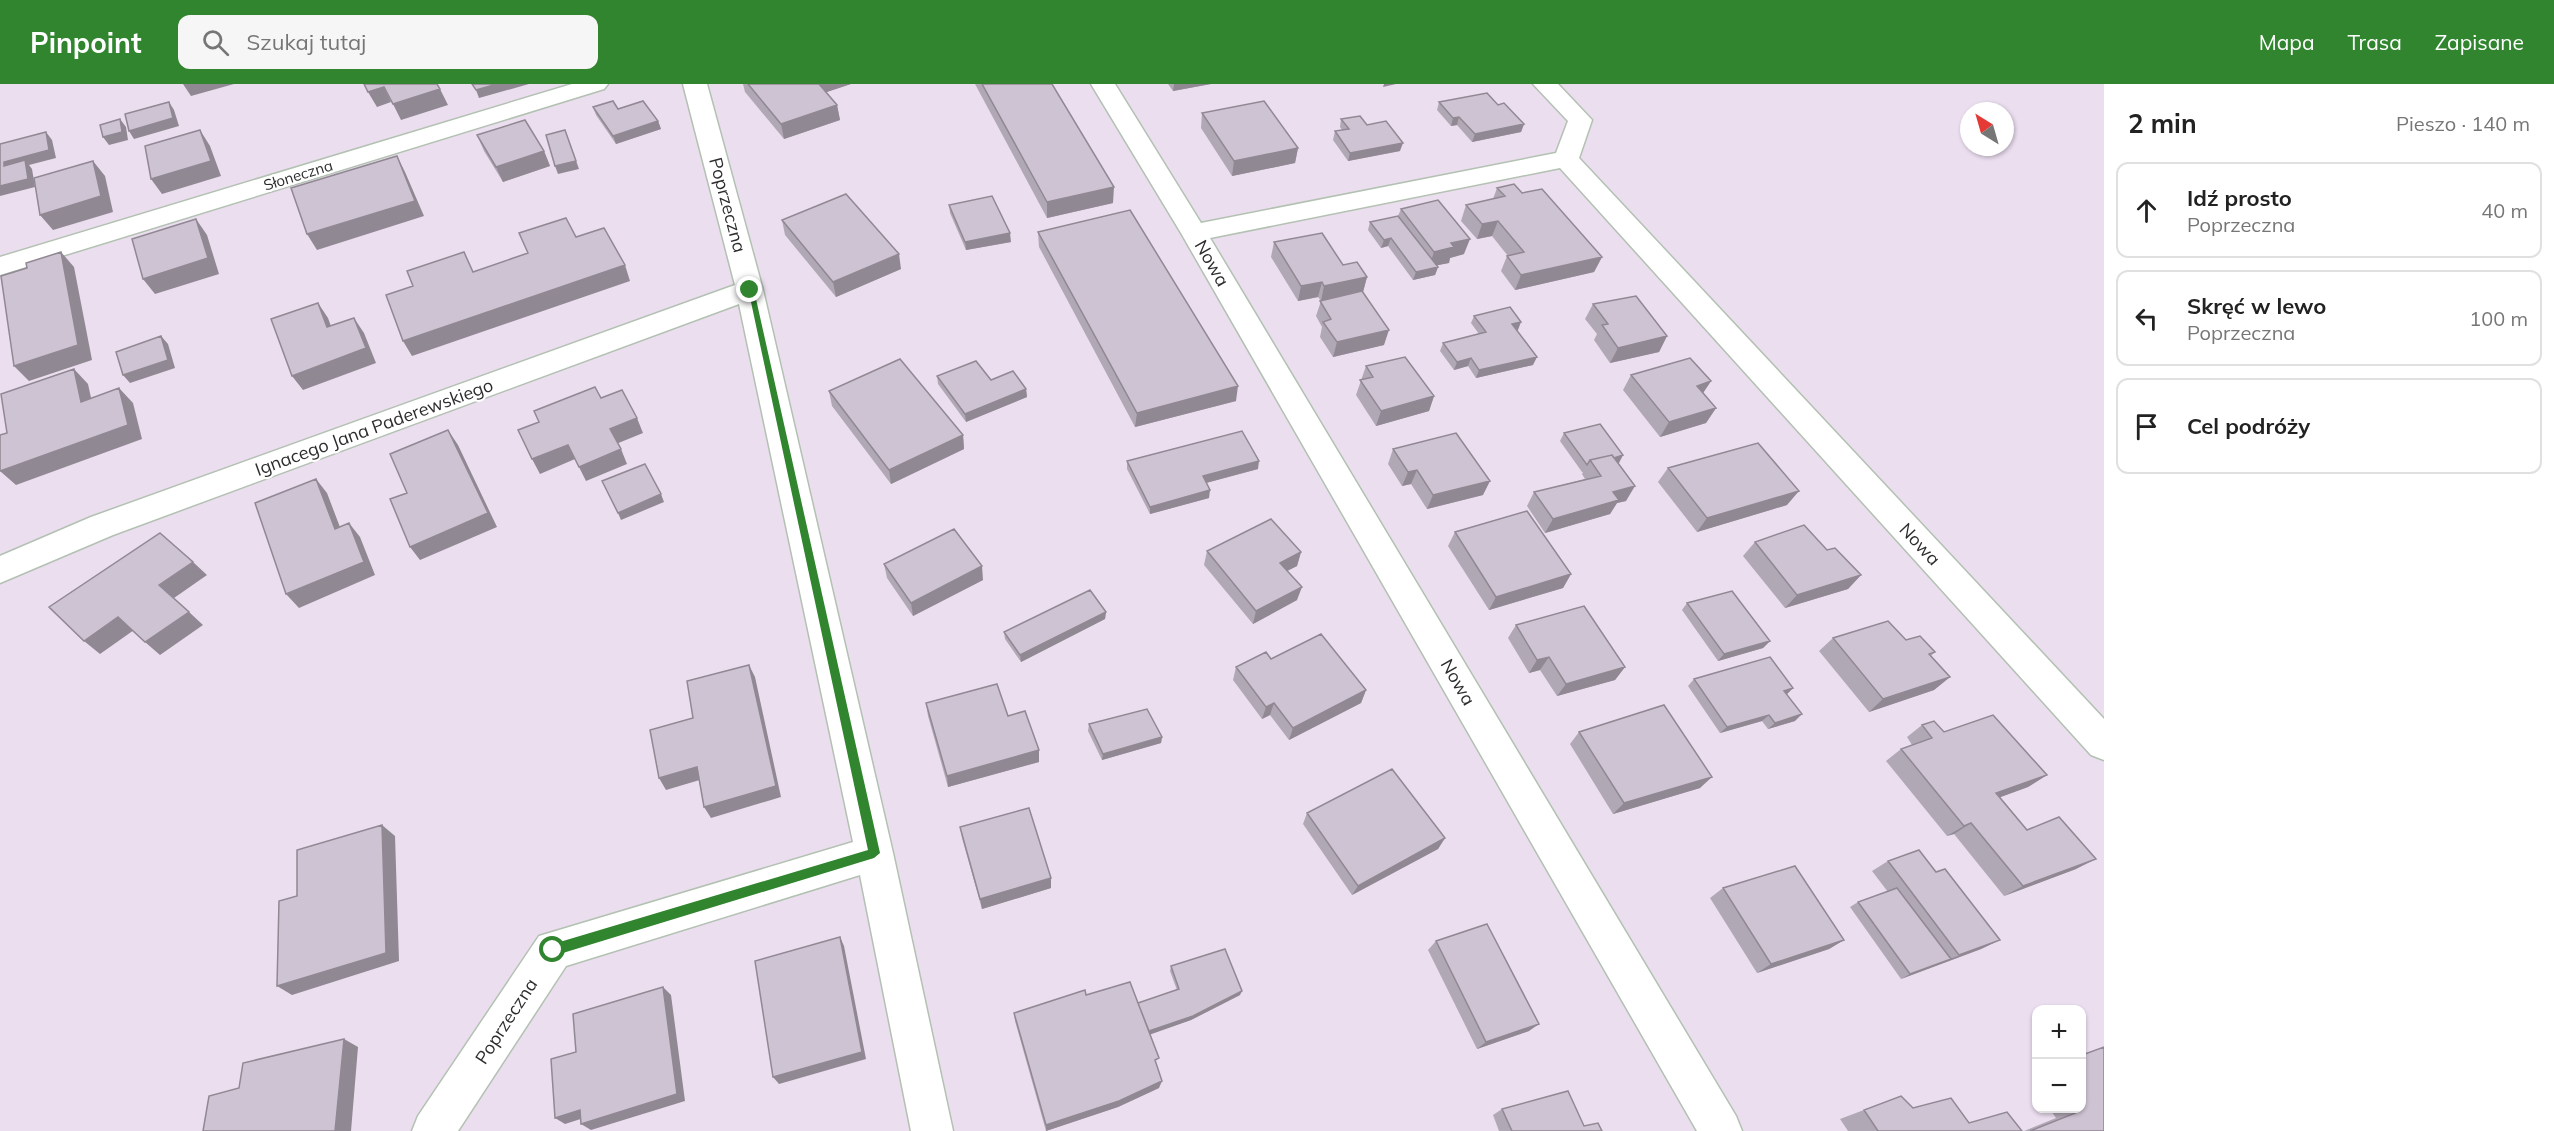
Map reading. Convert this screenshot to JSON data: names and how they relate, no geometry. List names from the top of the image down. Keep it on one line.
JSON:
{"streets":{"street":["Słoneczna","Poprzeczna","Nowa","Ignacego Jana Paderewskiego"]},"crossings":[["Poprzeczna","Ignacego Jana Paderewskiego"]],"north":"top left","page":{"header":"Pinpoint","search":"Szukaj tutaj","nav":["Mapa","Trasa","Zapisane"],"heading":["2 min","Pieszo · 140 m"],"list":[["Idź prosto","Poprzeczna","40 m"],["Skręć w lewo","Poprzeczna","100 m"],"Cel podróży"],"map_buttons":["+","−"]}}
